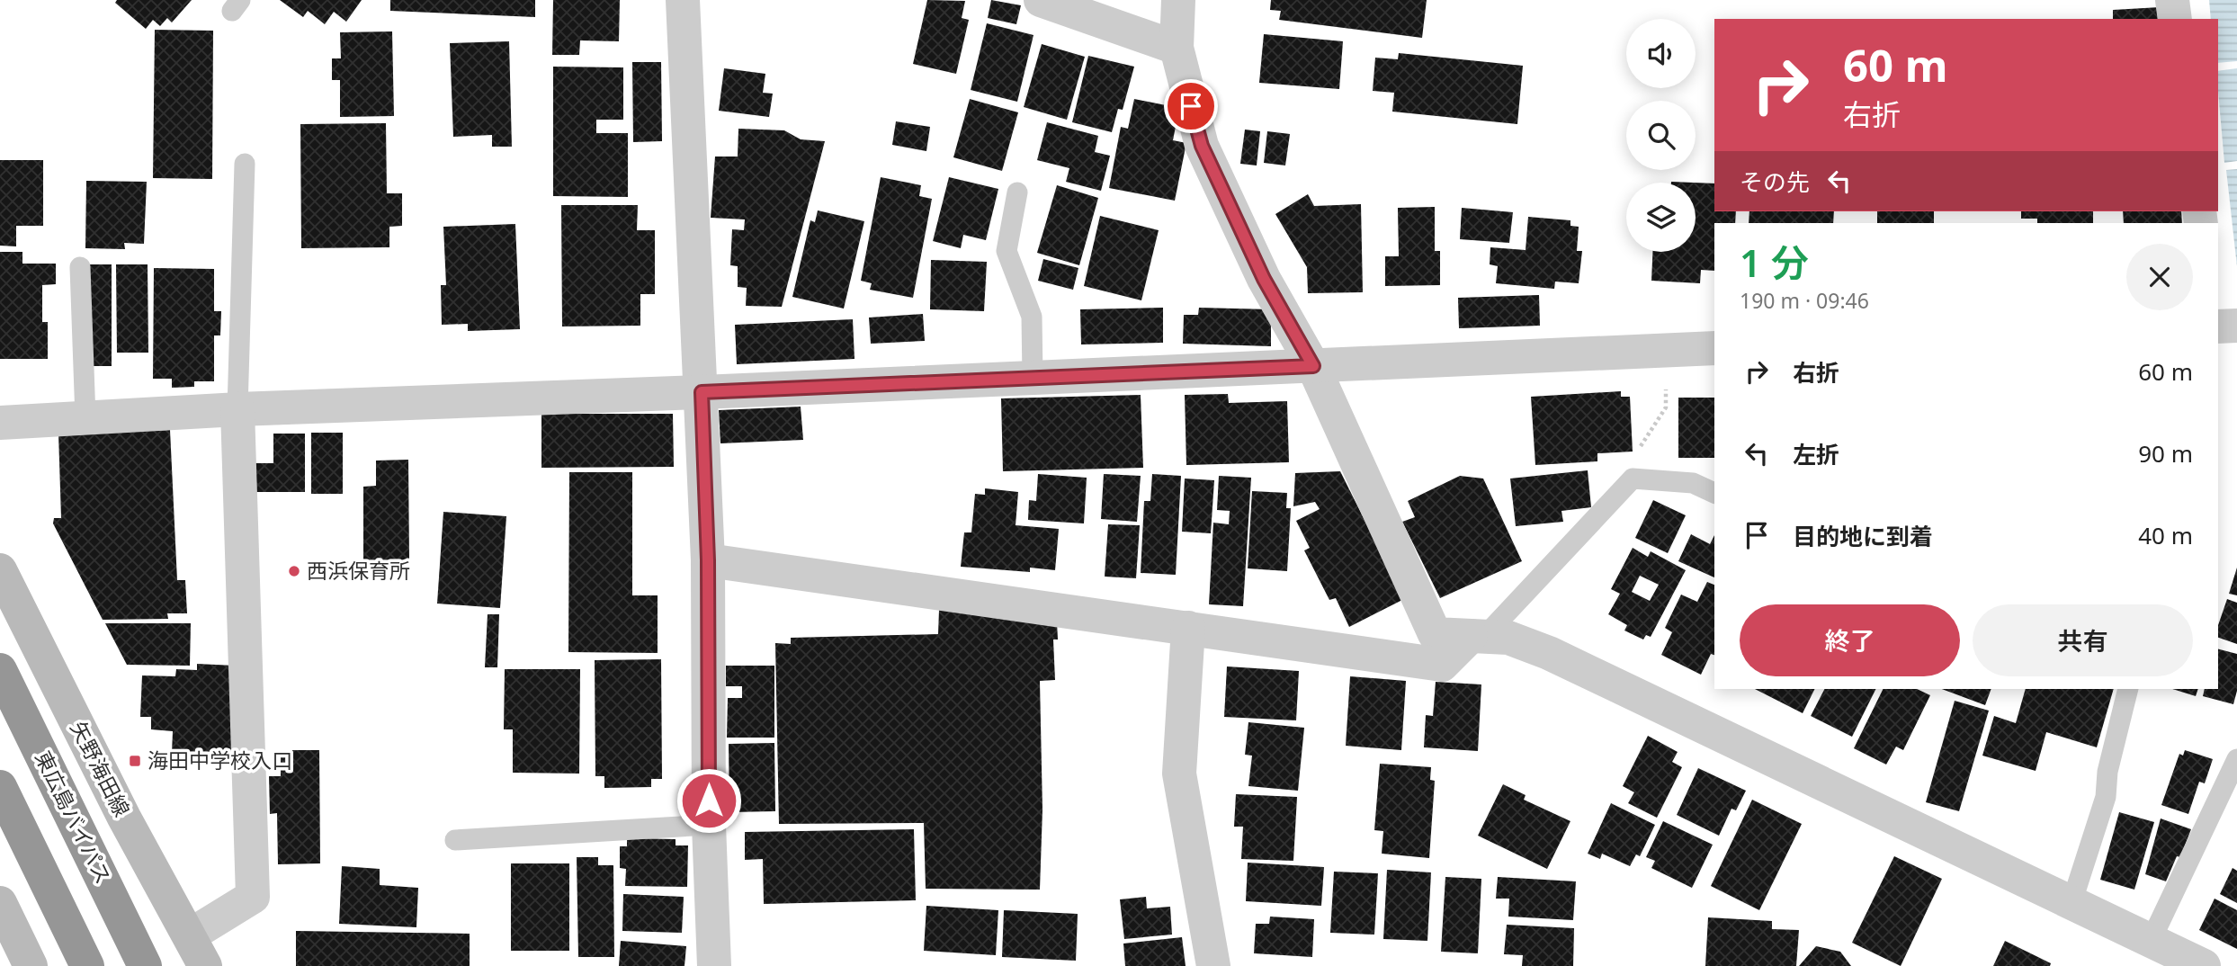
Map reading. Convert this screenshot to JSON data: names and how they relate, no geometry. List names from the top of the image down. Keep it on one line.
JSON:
{"streets":{"highway":["東広島バイパス"],"main road":["矢野海田線"]},"places":{"other":["西浜保育所"],"transit":["海田中学校入口"]},"page":{"turn":["60 m","右折"],"then":"その先","heading":["1 分","190 m · 09:46"],"list":[{"name":"右折","value":"60 m"},{"name":"左折","value":"90 m"},{"name":"目的地に到着","value":"40 m"}],"buttons":["終了","共有"]}}
